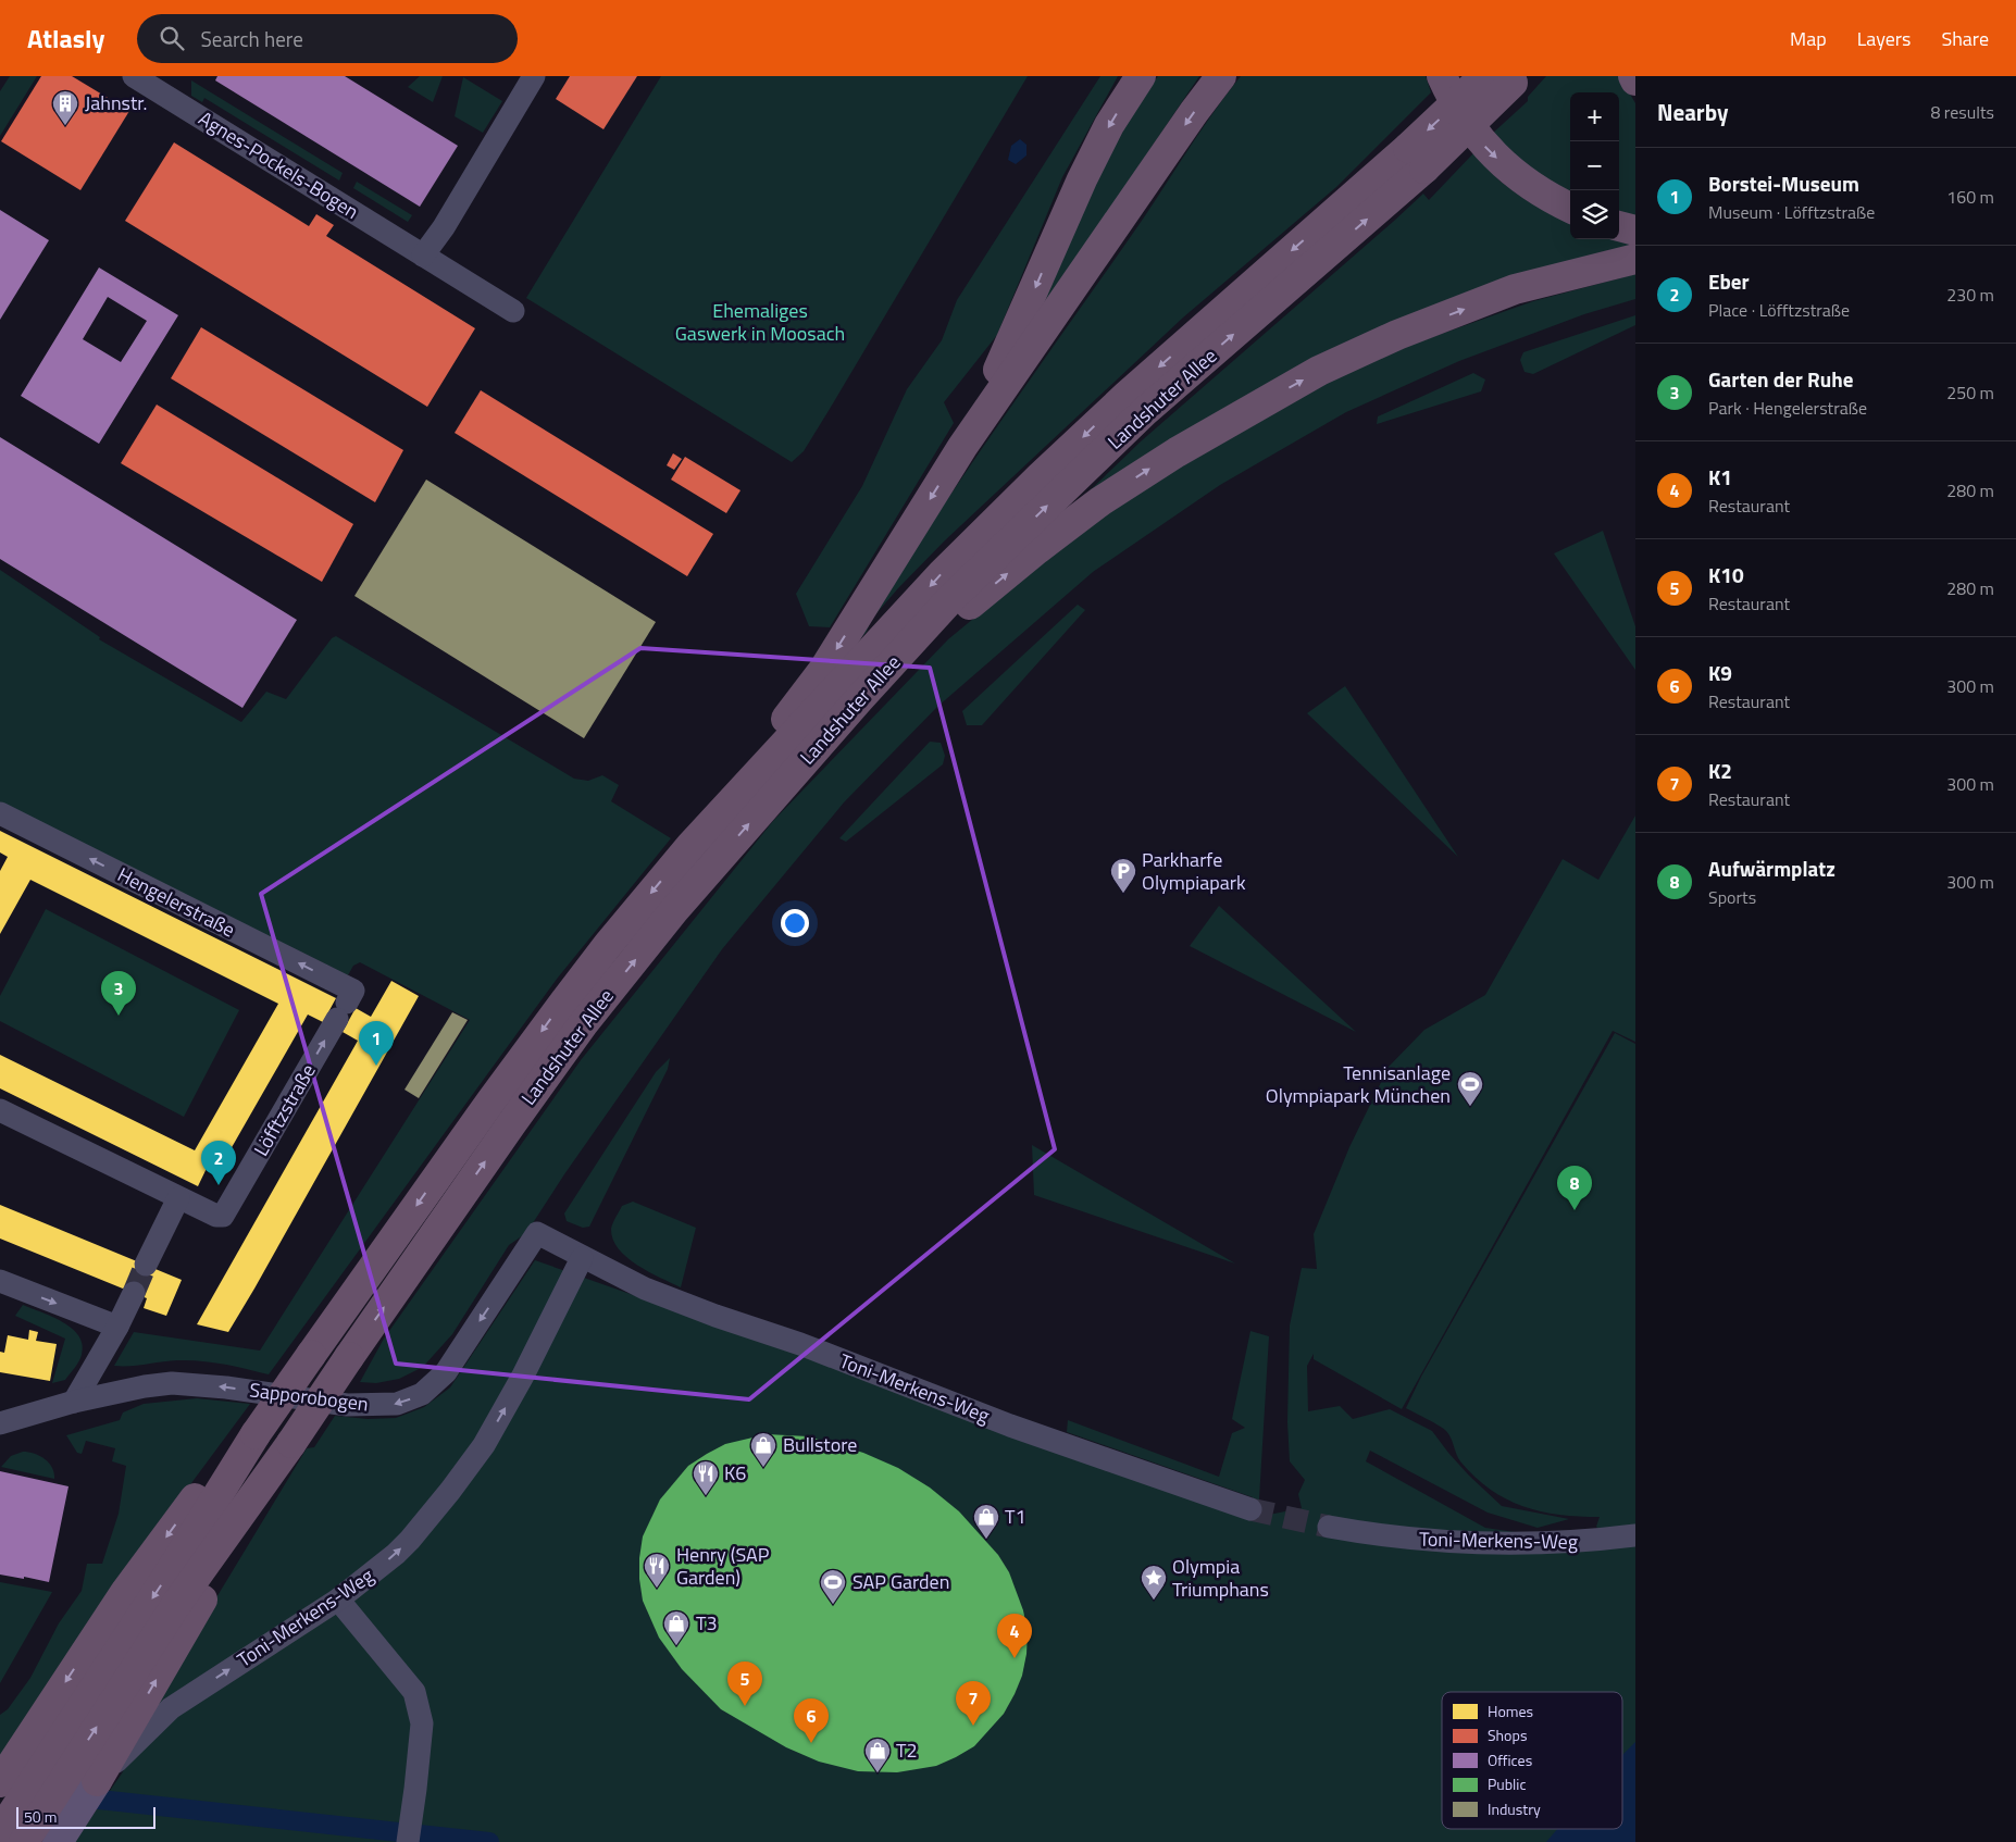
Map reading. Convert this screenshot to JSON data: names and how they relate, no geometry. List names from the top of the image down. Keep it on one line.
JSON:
{"streets":{"highway":["Landshuter Allee"],"street":["Agnes-Pockels-Bogen","Hengelerstraße","Löfftzstraße","Toni-Merkens-Weg","Sapporobogen"]},"crossings":[["Hengelerstraße","Löfftzstraße"],["Toni-Merkens-Weg","Sapporobogen"]],"one_way":["Hengelerstraße","Löfftzstraße","Toni-Merkens-Weg","Sapporobogen"],"parks":["Ehemaliges Gaswerk in Moosach"],"places":{"building":["Jahnstr."],"parking":["Parkharfe Olympiapark"],"sports":["Tennisanlage Olympiapark München","SAP Garden"],"shop":["Bullstore","T1","T3","T2"],"restaurant":["K6","Henry (SAP Garden)"],"place":["Olympia Triumphans"]},"legend":["Homes","Shops","Offices","Public","Industry"],"scale_bar":"50 m","page":{"header":"Atlasly","search":"Search here","nav":["Map","Layers","Share"],"heading":["Nearby","8 results"],"map_buttons":["+","−"],"list":[{"mark":"1","name":"Borstei-Museum","note":"Museum · Löfftzstraße","value":"160 m"},{"mark":"2","name":"Eber","note":"Place · Löfftzstraße","value":"230 m"},{"mark":"3","name":"Garten der Ruhe","note":"Park · Hengelerstraße","value":"250 m"},{"mark":"4","name":"K1","note":"Restaurant","value":"280 m"},{"mark":"5","name":"K10","note":"Restaurant","value":"280 m"},{"mark":"6","name":"K9","note":"Restaurant","value":"300 m"},{"mark":"7","name":"K2","note":"Restaurant","value":"300 m"},{"mark":"8","name":"Aufwärmplatz","note":"Sports","value":"300 m"}],"pins":["3","1","2","8","4","5","7","6"],"scale":"50 m"}}
